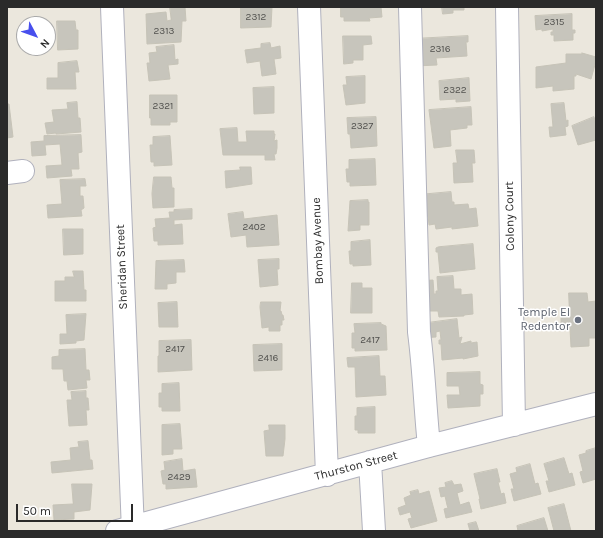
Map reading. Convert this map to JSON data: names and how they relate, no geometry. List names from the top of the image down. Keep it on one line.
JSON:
{"streets":{"street":["Colony Court","Bombay Avenue","Sheridan Street","Thurston Street"]},"crossings":[["Colony Court","Thurston Street"],["Bombay Avenue","Thurston Street"],["Sheridan Street","Thurston Street"]],"places":["Temple El Redentor"],"house_numbers":["2312","2315","2313","2316","2322","2321","2327","2402","2417","2417","2416","2429"],"scale_bar":"50 m","north":"bottom right"}
